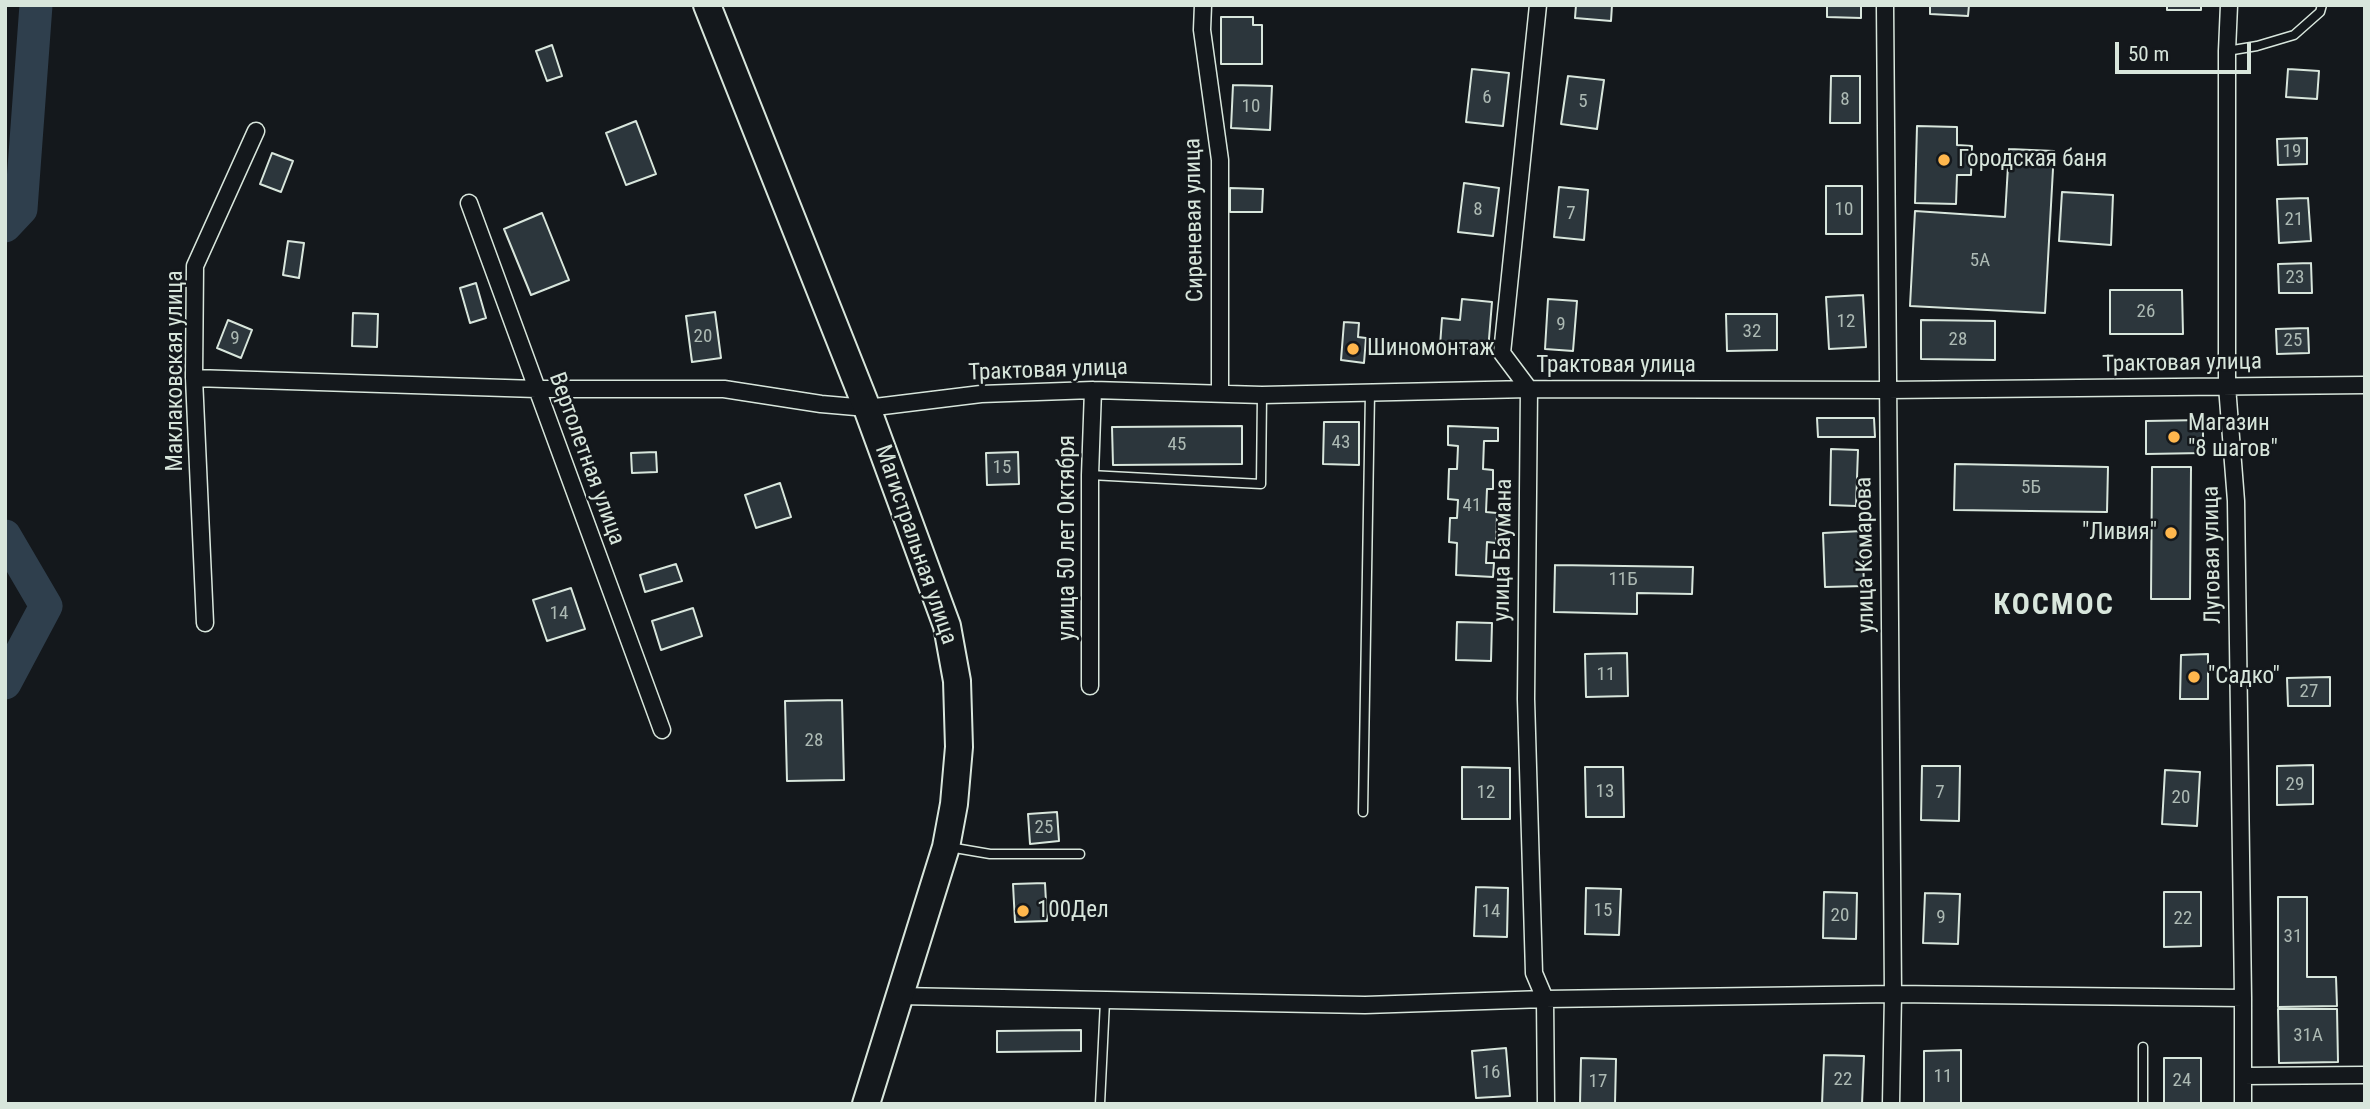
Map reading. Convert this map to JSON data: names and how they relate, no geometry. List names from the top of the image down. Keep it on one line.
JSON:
{"streets":{"main road":["Магистральная улица"],"street":["Сиреневая улица","Трактовая улица","Маклаковская улица","Вертолетная улица","улица 50 лет Октября","улица Баумана","улица Комарова","Луговая улица"]},"crossings":[["Сиреневая улица","Трактовая улица"],["Трактовая улица","Маклаковская улица"],["Трактовая улица","Вертолетная улица"],["Трактовая улица","улица 50 лет Октября"],["Трактовая улица","Магистральная улица"],["Трактовая улица","улица Баумана"],["Трактовая улица","улица Комарова"],["Трактовая улица","Луговая улица"]],"districts":["КОСМОС"],"places":["Городская баня","Шиномонтаж","Магазин \"8 шагов\"","\"Ливия\"","\"Садко\"","100Дел"],"house_numbers":["6","8","5","10","19","8","10","7","21","5А","23","26","12","9","32","20","9","28","25","43","45","15","5Б","41","11Б","14","11","27","28","29","13","12","7","20","25","15","14","20","9","22","31","31А","16","11","22","24","17"],"scale_bar":"50 m"}
